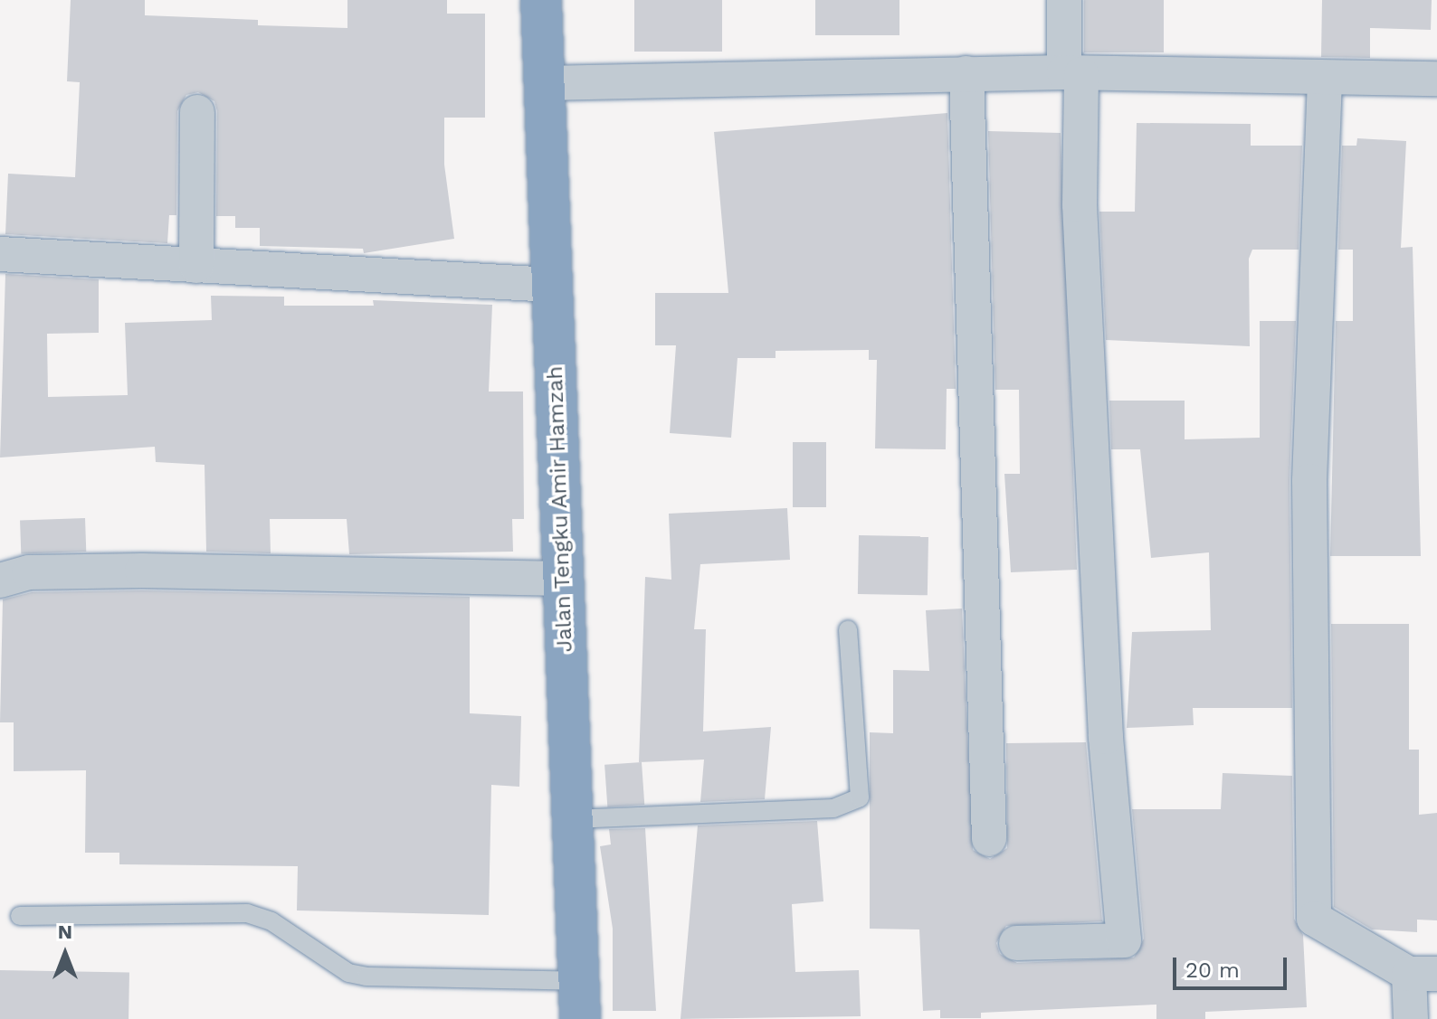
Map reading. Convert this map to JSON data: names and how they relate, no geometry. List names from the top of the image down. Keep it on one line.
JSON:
{"streets":{"highway":["Jalan Tengku Amir Hamzah"]},"scale_bar":"20 m","north":"top"}
